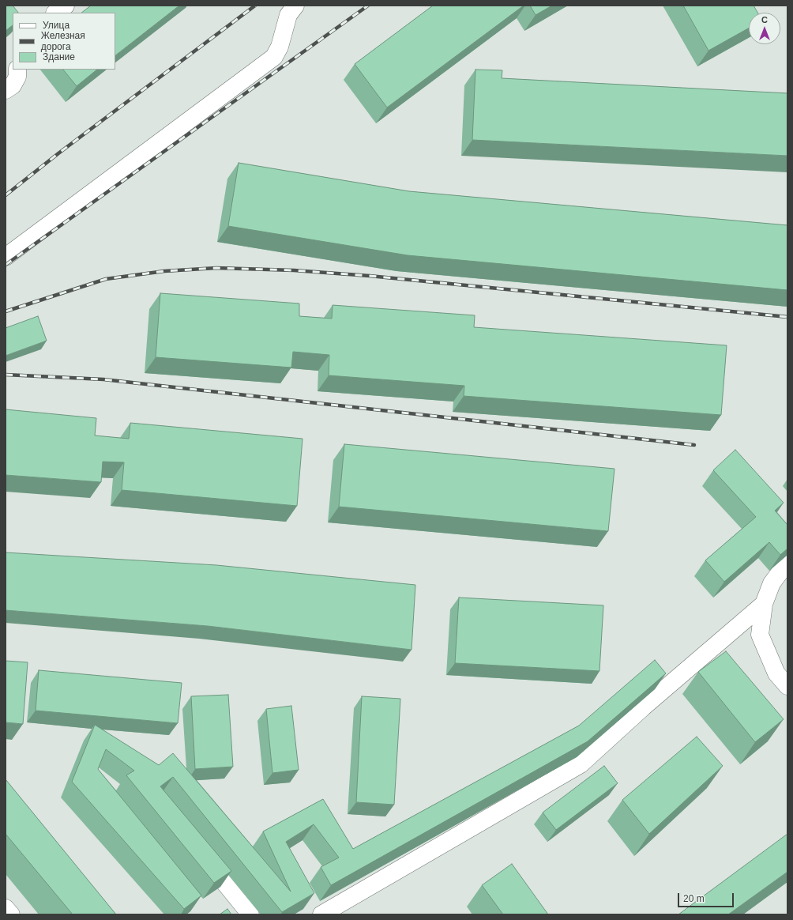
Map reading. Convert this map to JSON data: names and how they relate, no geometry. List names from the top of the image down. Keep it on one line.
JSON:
{"legend":["Улица","Железная дорога","Здание"],"scale_bar":"20 m","north":"top"}
